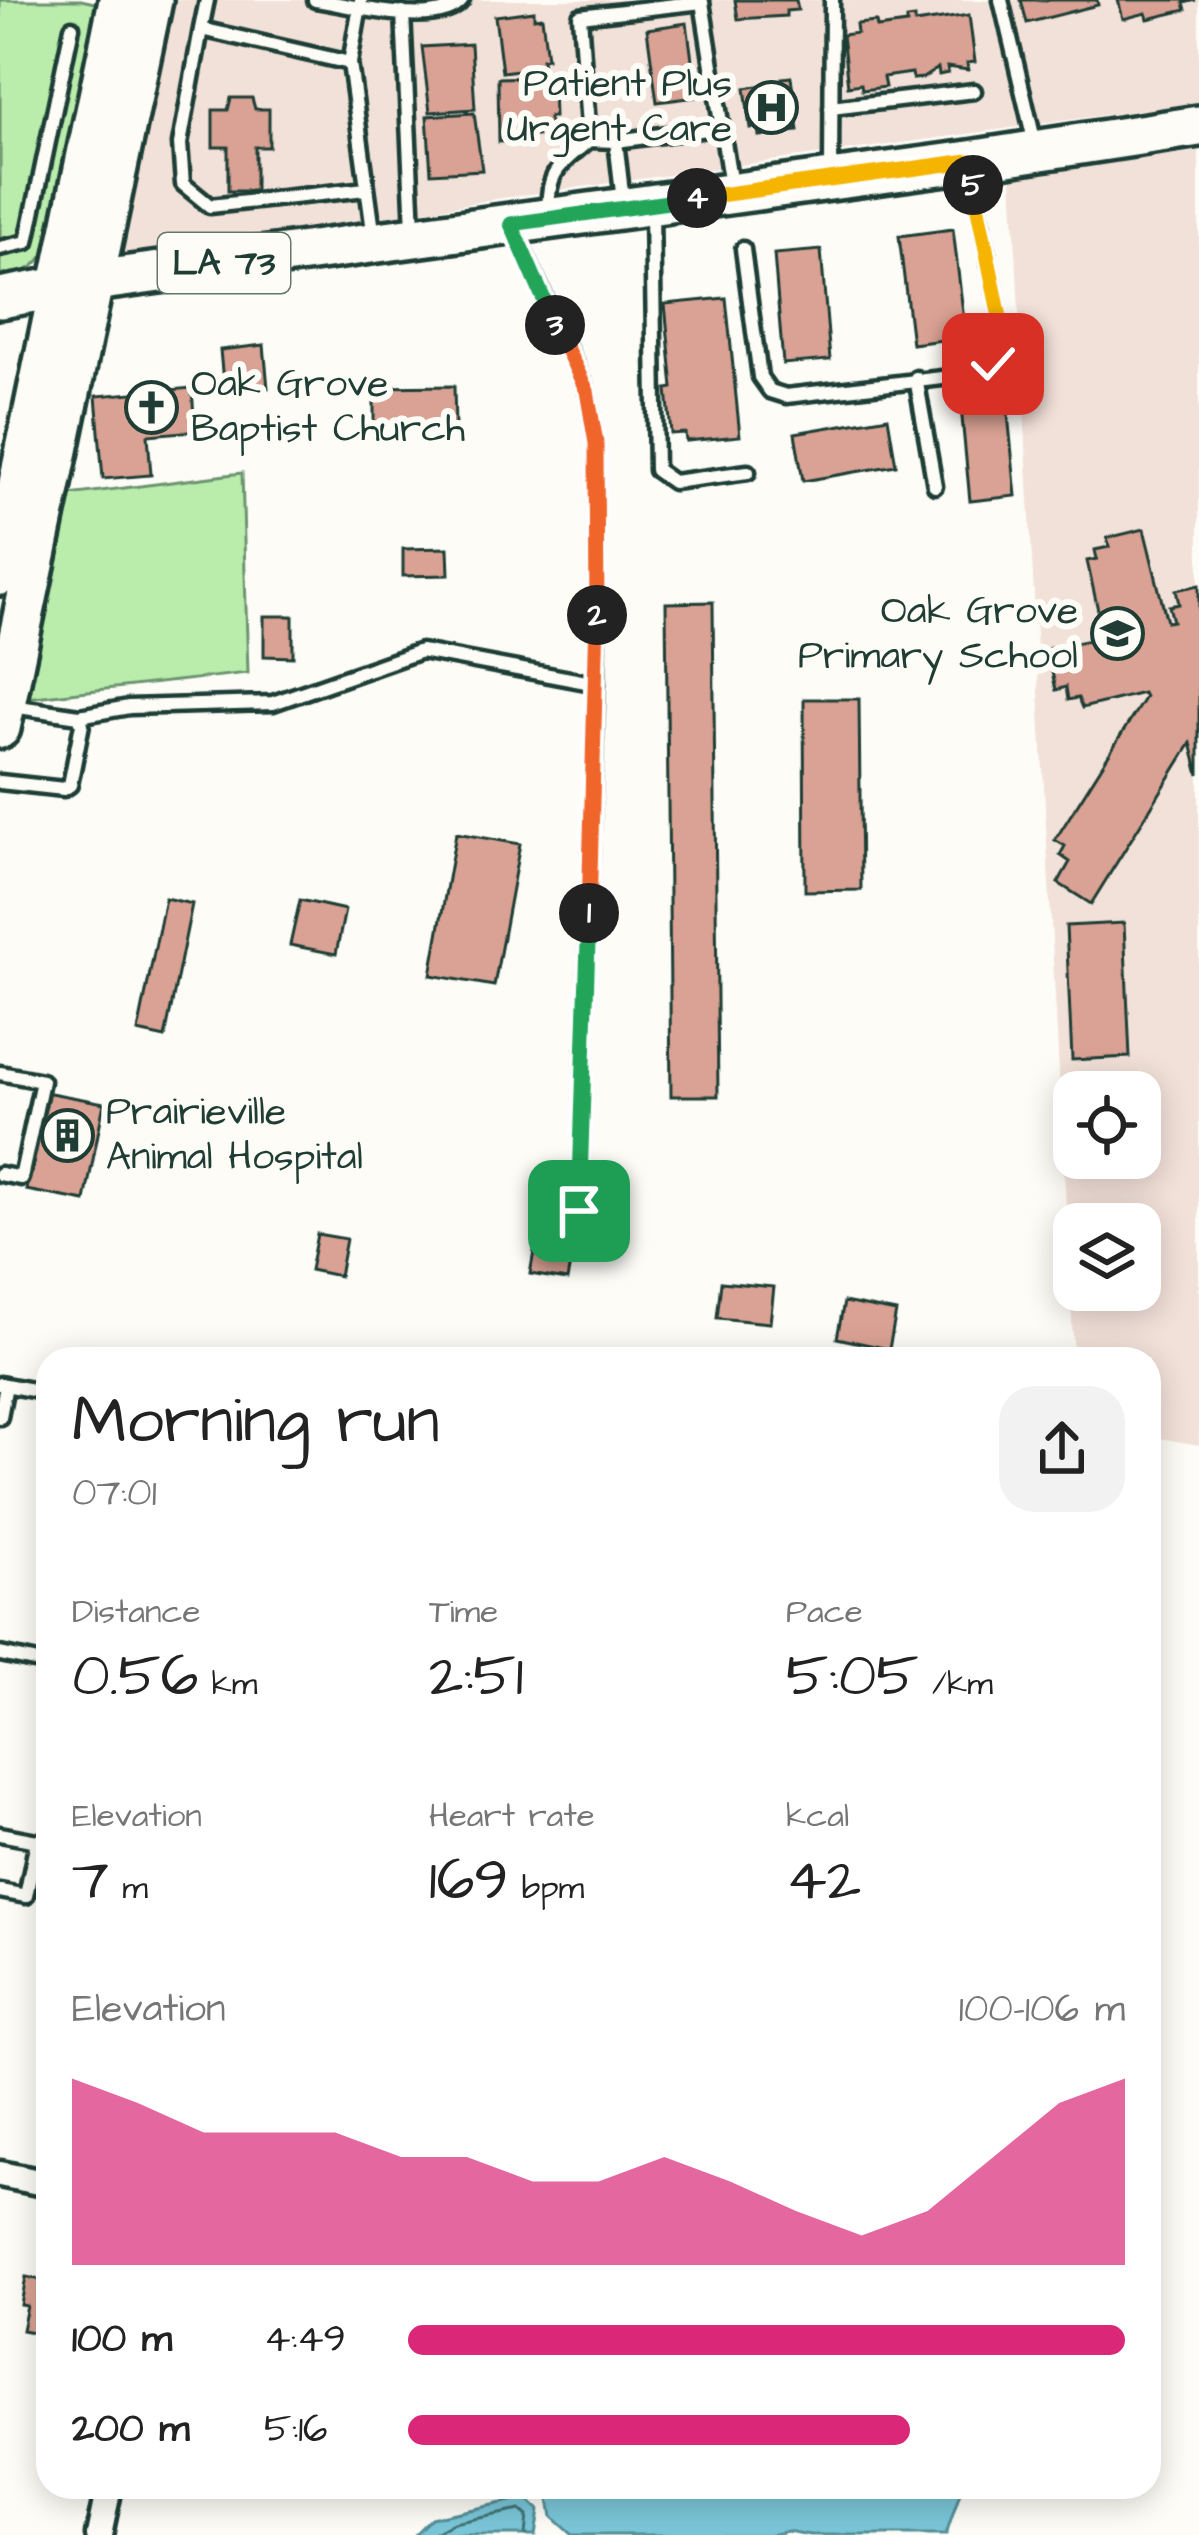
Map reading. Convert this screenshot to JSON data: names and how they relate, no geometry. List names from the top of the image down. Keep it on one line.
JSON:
{"streets":{"main road":["LA 73"]},"places":{"hospital":["Patient Plus Urgent Care"],"church":["Oak Grove Baptist Church"],"school or university":["Oak Grove Primary School"],"building":["Prairieville Animal Hospital"]},"page":{"pins":["5","4","3","2","1"],"heading":["Morning run","07:01"],"stats":[["Distance","0.56 km"],["Time","2:51"],["Pace","5:05 /km"],["Elevation","7 m"],["Heart rate","169 bpm"],["kcal","42"]],"chart":["Elevation","100–106 m"],"list":[{"name":"100 m","note":"4:49"},{"name":"200 m","note":"5:16"}]}}
